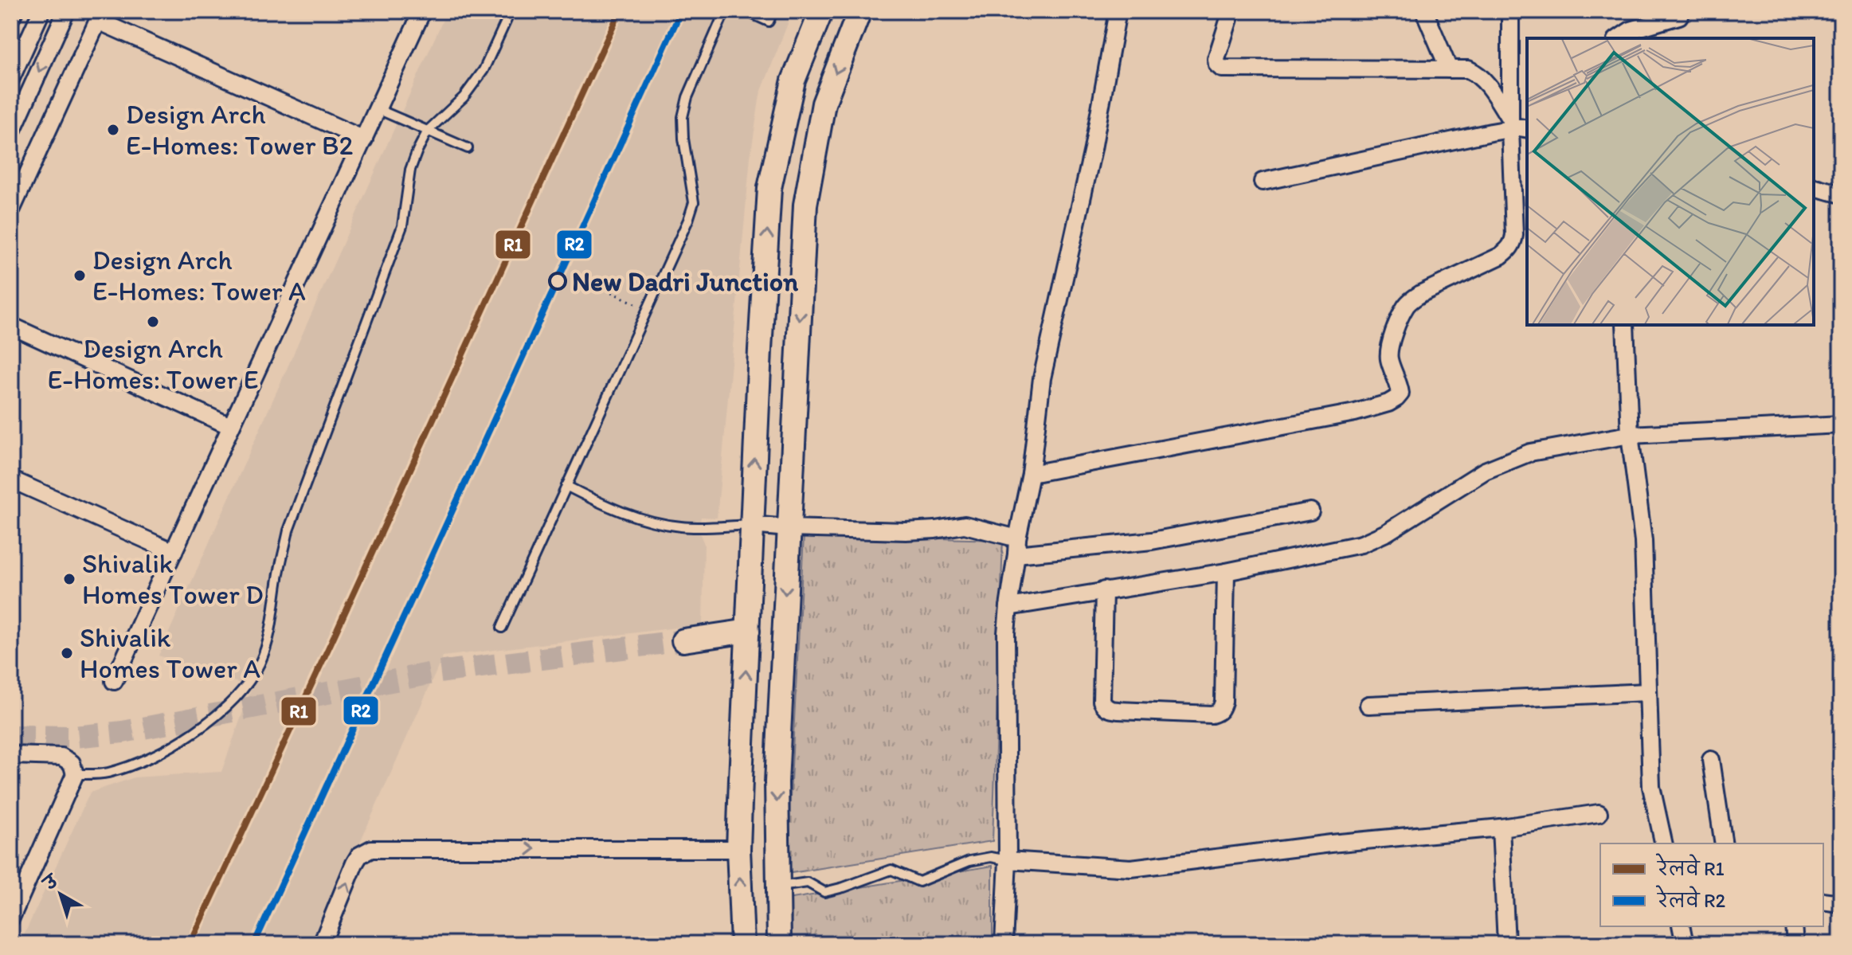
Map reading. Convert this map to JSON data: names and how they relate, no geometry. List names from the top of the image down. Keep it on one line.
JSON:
{"places":["Design Arch E-Homes: Tower B2","Design Arch E-Homes: Tower A","New Dadri Junction","Design Arch E-Homes: Tower E","Shivalik Homes Tower D","Shivalik Homes Tower A"],"lines":["rail line R1","rail line R2"],"legend":["रेलवे R1","रेलवे R2"],"north":"top left"}
